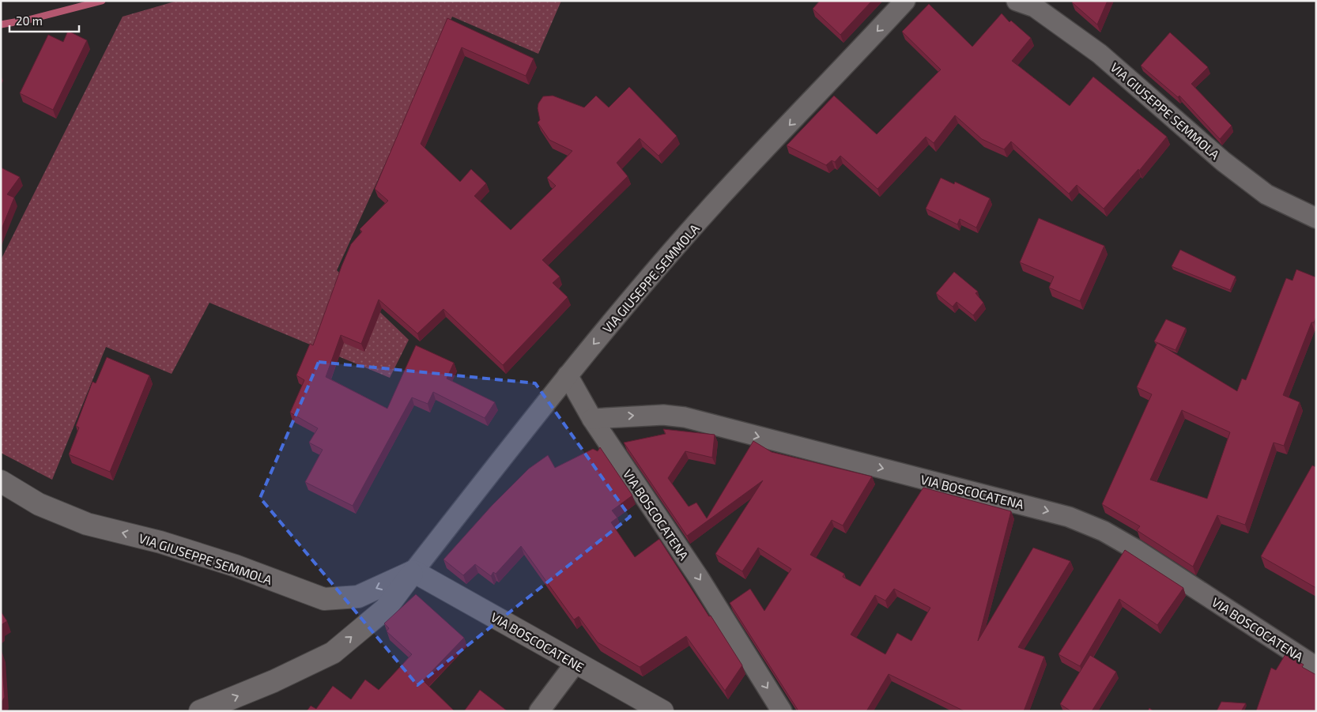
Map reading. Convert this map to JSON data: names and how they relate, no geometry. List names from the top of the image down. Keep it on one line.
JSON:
{"streets":{"street":["VIA GIUSEPPE SEMMOLA","VIA BOSCOCATENA","VIA BOSCOCATENE"]},"crossings":[["VIA GIUSEPPE SEMMOLA","VIA BOSCOCATENA"],["VIA GIUSEPPE SEMMOLA","VIA BOSCOCATENE"]],"one_way":["VIA BOSCOCATENA"],"scale_bar":"20 m"}
